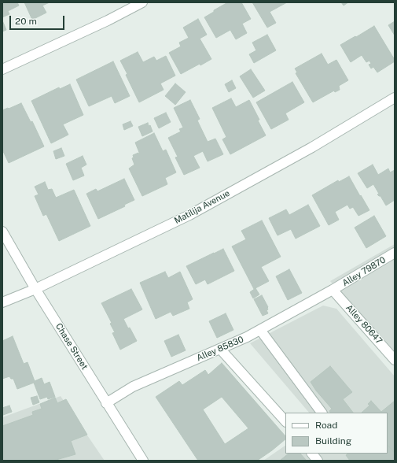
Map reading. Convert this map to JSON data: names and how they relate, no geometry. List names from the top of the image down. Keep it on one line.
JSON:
{"streets":{"street":["Matilija Avenue","Alley 79870","Alley 80647","Chase Street","Alley 85830"]},"crossings":[["Matilija Avenue","Chase Street"],["Alley 79870","Alley 80647"],["Alley 79870","Alley 85830"],["Alley 80647","Alley 85830"],["Chase Street","Alley 85830"]],"legend":["Road","Building"],"scale_bar":"20 m"}
